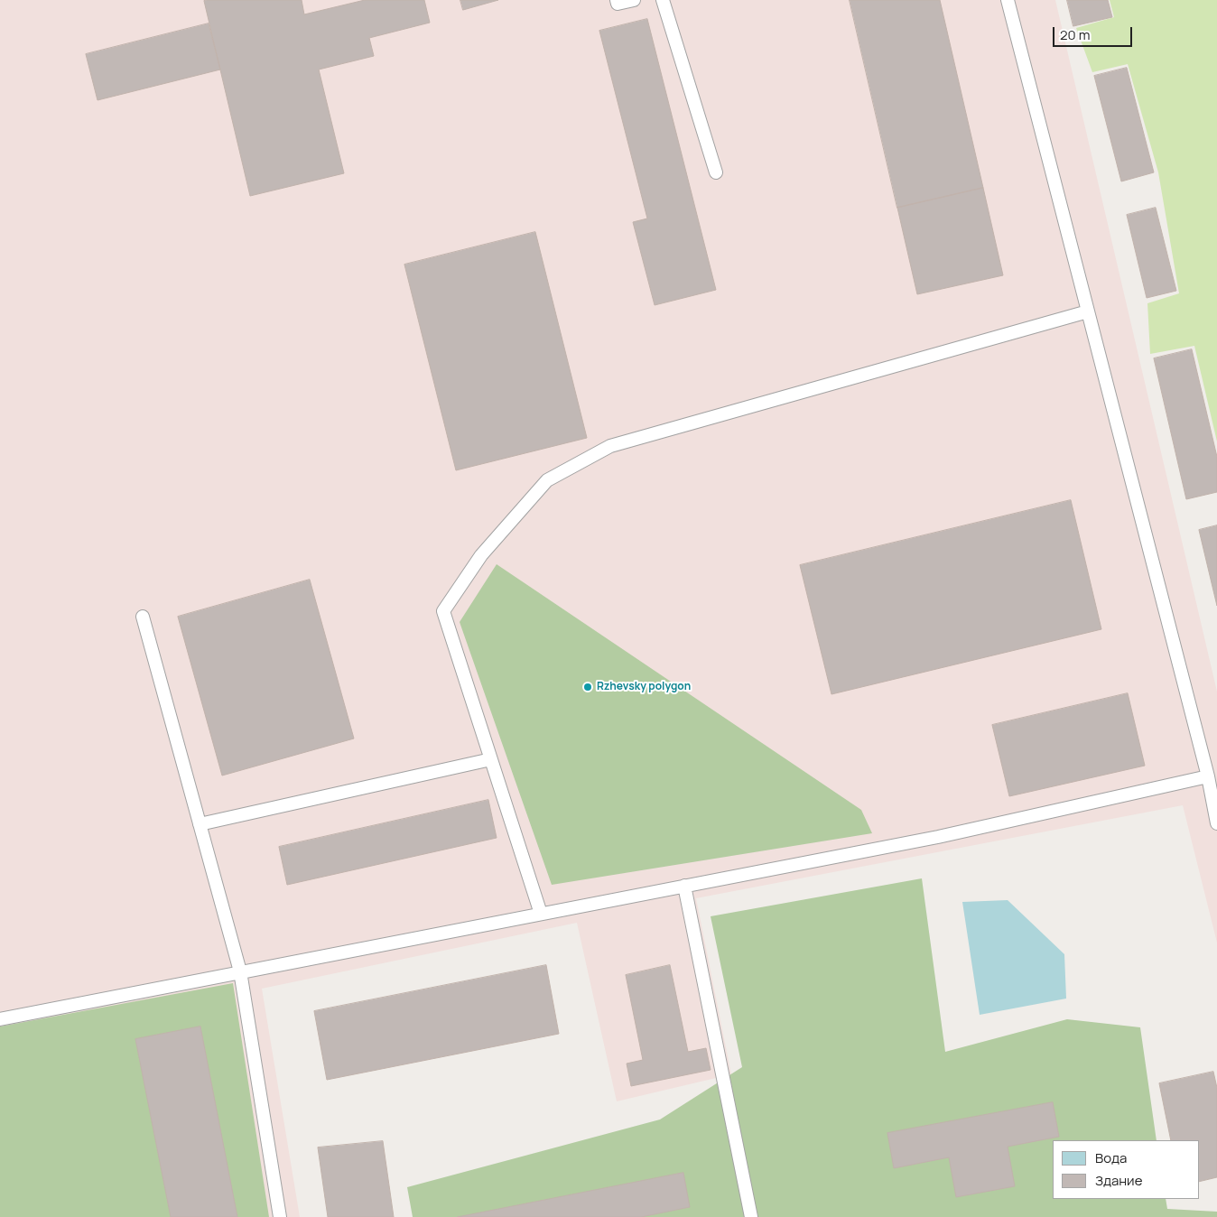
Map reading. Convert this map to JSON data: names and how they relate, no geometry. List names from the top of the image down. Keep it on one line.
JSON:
{"places":["Rzhevsky polygon"],"legend":["Вода","Здание"],"scale_bar":"20 m"}
